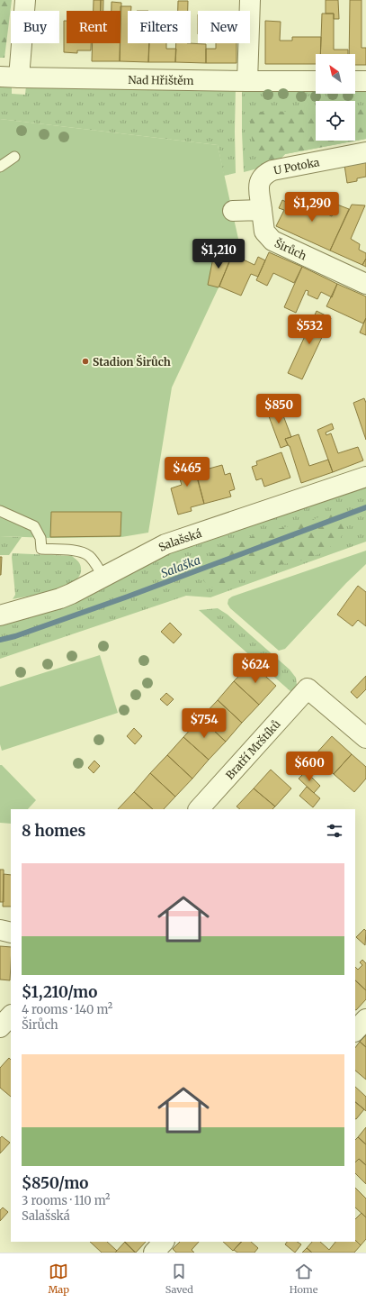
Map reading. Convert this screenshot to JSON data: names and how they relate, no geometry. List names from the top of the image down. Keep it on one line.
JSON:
{"streets":{"street":["Nad Hřištěm","U Potoka","Širůch","Salašská","Bratří Mrštíků"]},"crossings":[["U Potoka","Širůch"]],"water":["Salaška"],"places":["Stadion Širůch"],"north":"top left","page":{"chip":["Buy","Rent","Filters","New"],"price":["$1,290","$1,210","$532","$850","$465","$624","$754","$600"],"heading":"8 homes","list":[{"name":"$1,210/mo","note":"4 rooms · 140 m² · Širůch"},{"name":"$850/mo","note":"3 rooms · 110 m² · Salašská"}],"tabs":["Map","Saved","Home"]}}
